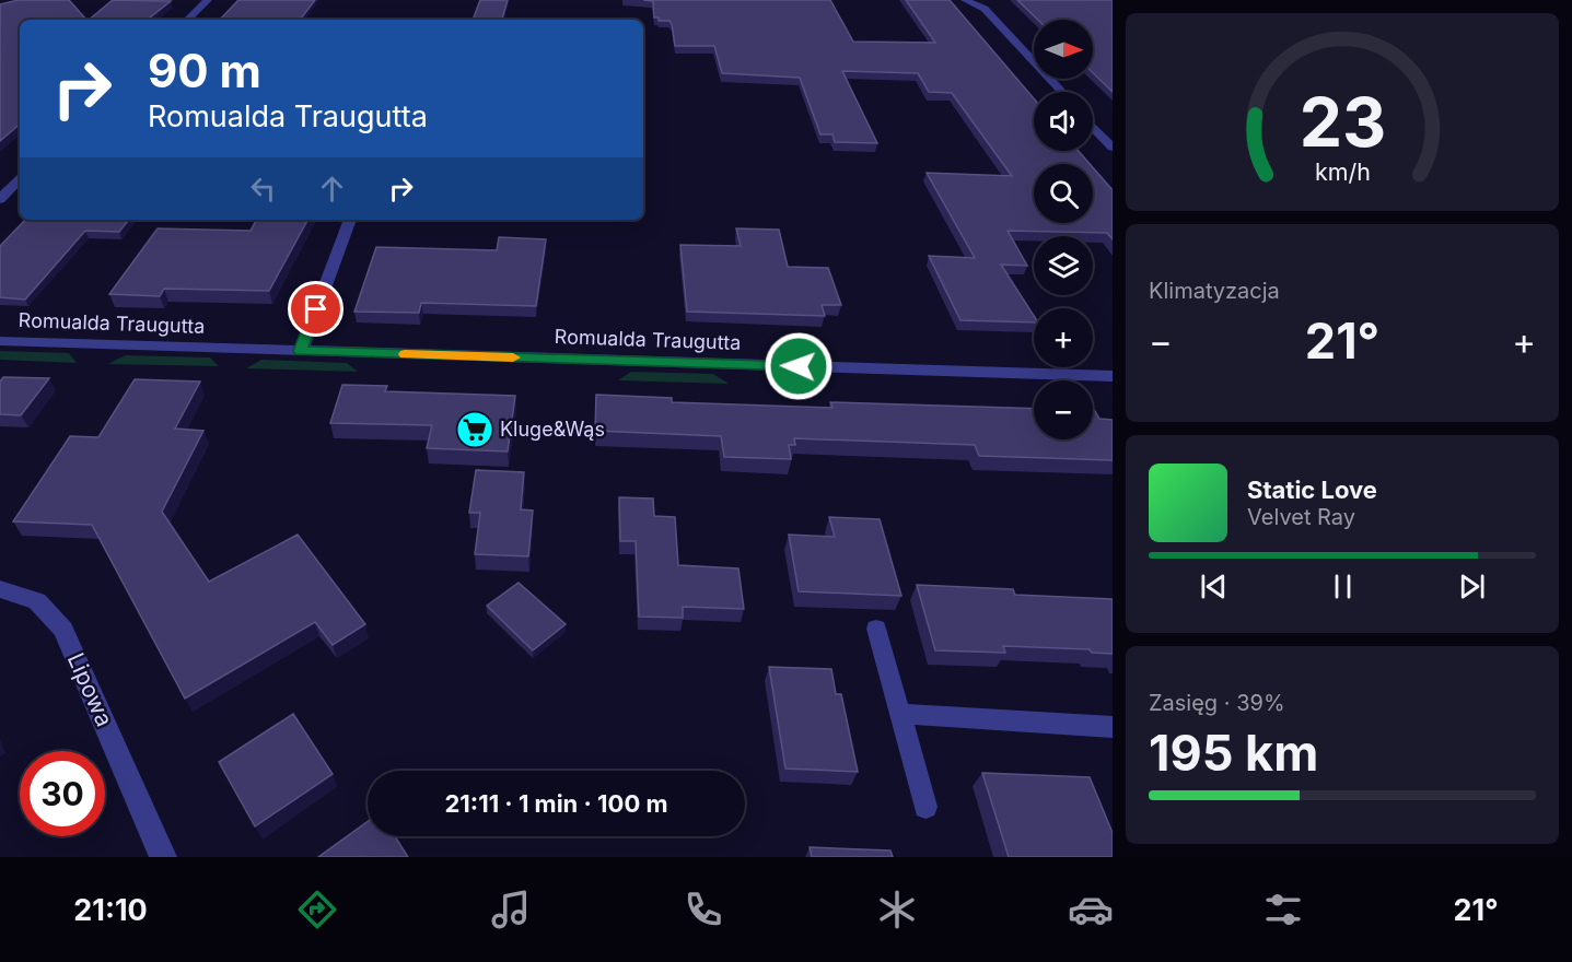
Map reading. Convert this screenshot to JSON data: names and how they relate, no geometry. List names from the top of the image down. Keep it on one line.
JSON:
{"streets":{"street":["Romualda Traugutta","Lipowa"]},"places":{"supermarket":["Kluge&Wąs"]},"north":"right","page":{"map_buttons":["+","−"],"turn":["90 m","Romualda Traugutta"],"tile":["Klimatyzacja",["Zasięg · 39%","195 km"]],"heat":["−","21°","+"],"song":["Static Love","Velvet Ray"],"limit":"30","trip":"21:11 · 1 min · 100 m","tabs":["21:10","21°"],"gauge":["23","km/h"]}}
